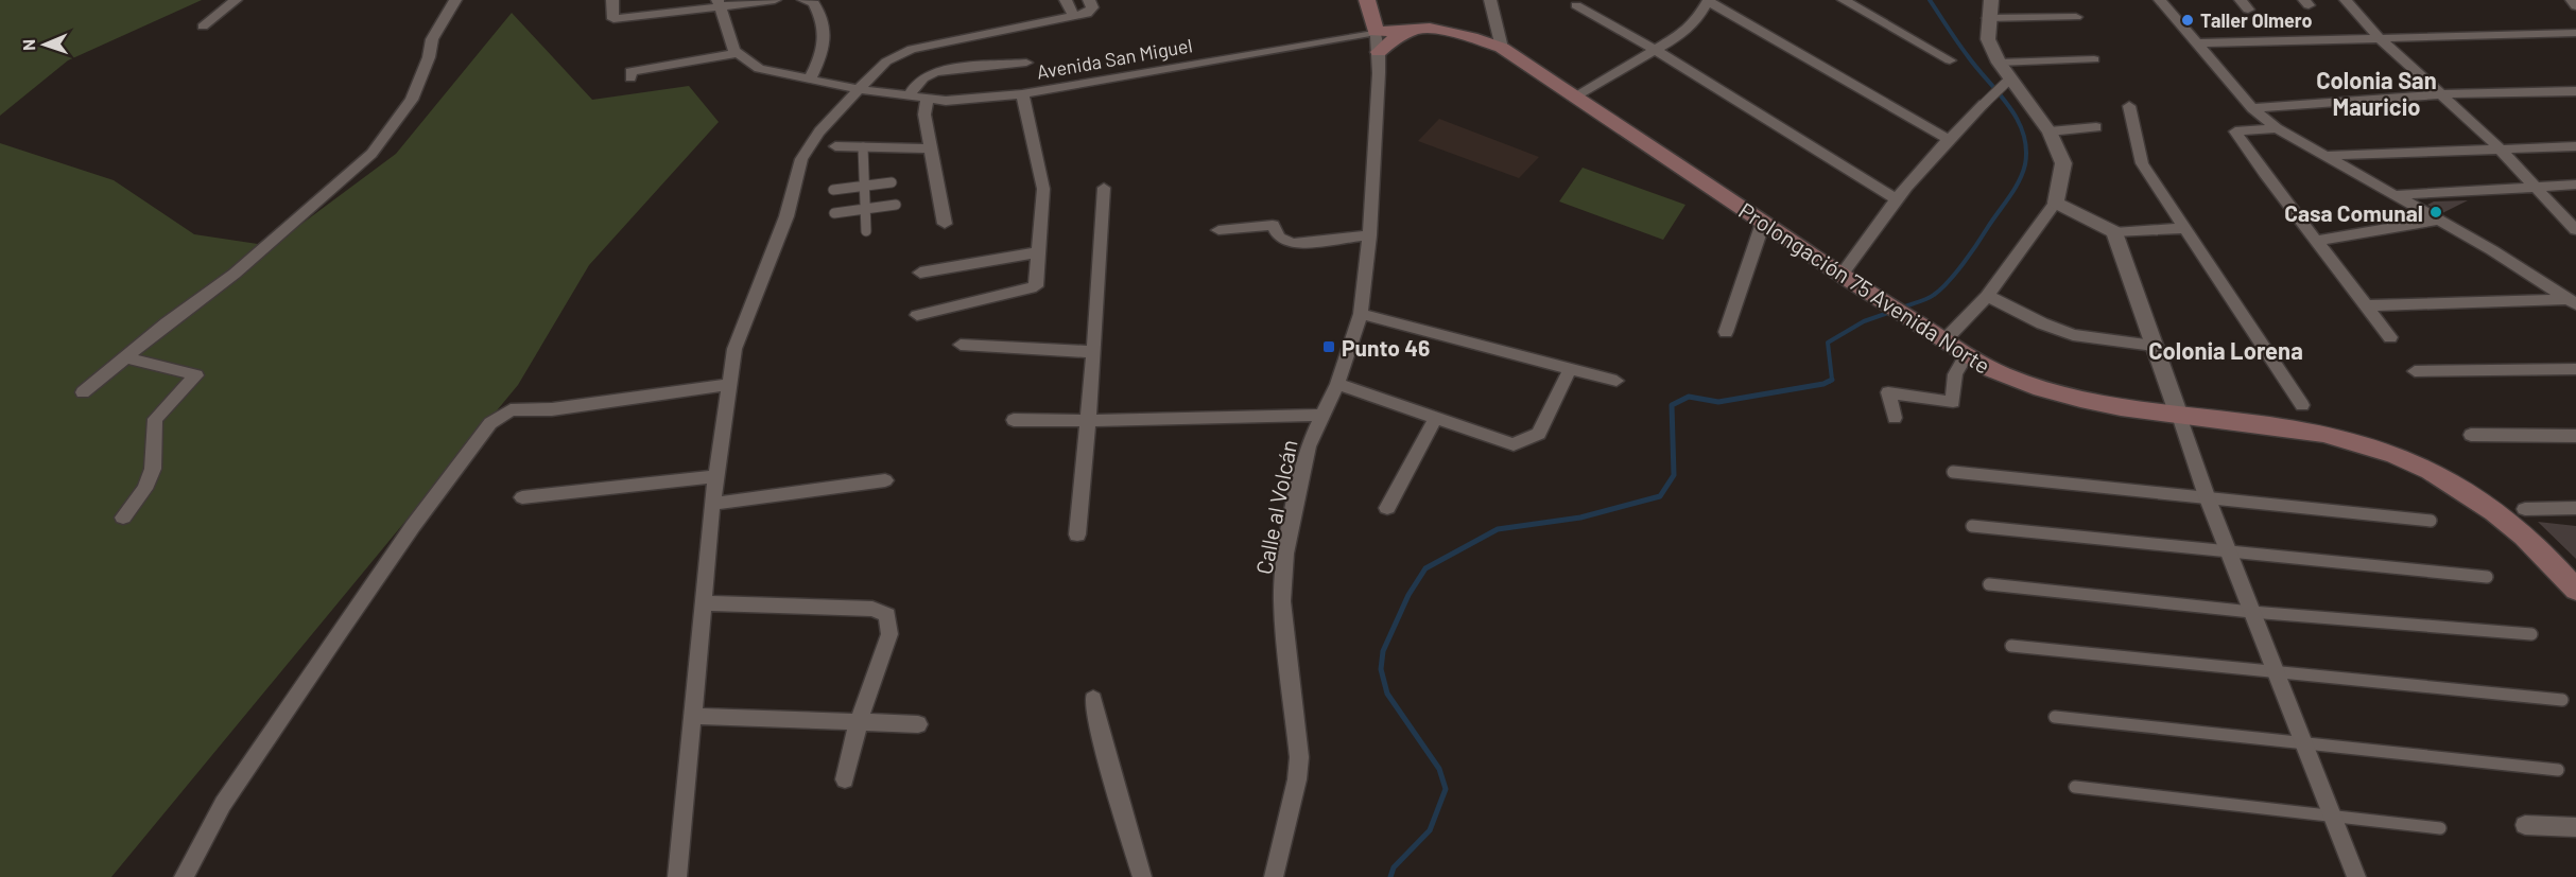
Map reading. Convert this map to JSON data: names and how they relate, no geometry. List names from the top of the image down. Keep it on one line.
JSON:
{"streets":{"main road":["Prolongación 75 Avenida Norte","Calle al Volcán"],"street":["Avenida San Miguel"]},"crossings":[["Avenida San Miguel","Prolongación 75 Avenida Norte"],["Avenida San Miguel","Calle al Volcán"],["Prolongación 75 Avenida Norte","Calle al Volcán"]],"districts":["Colonia San Mauricio","Colonia Lorena"],"places":{"other":["Taller Olmero","Casa Comunal"],"transit":["Punto 46"]},"north":"left"}
